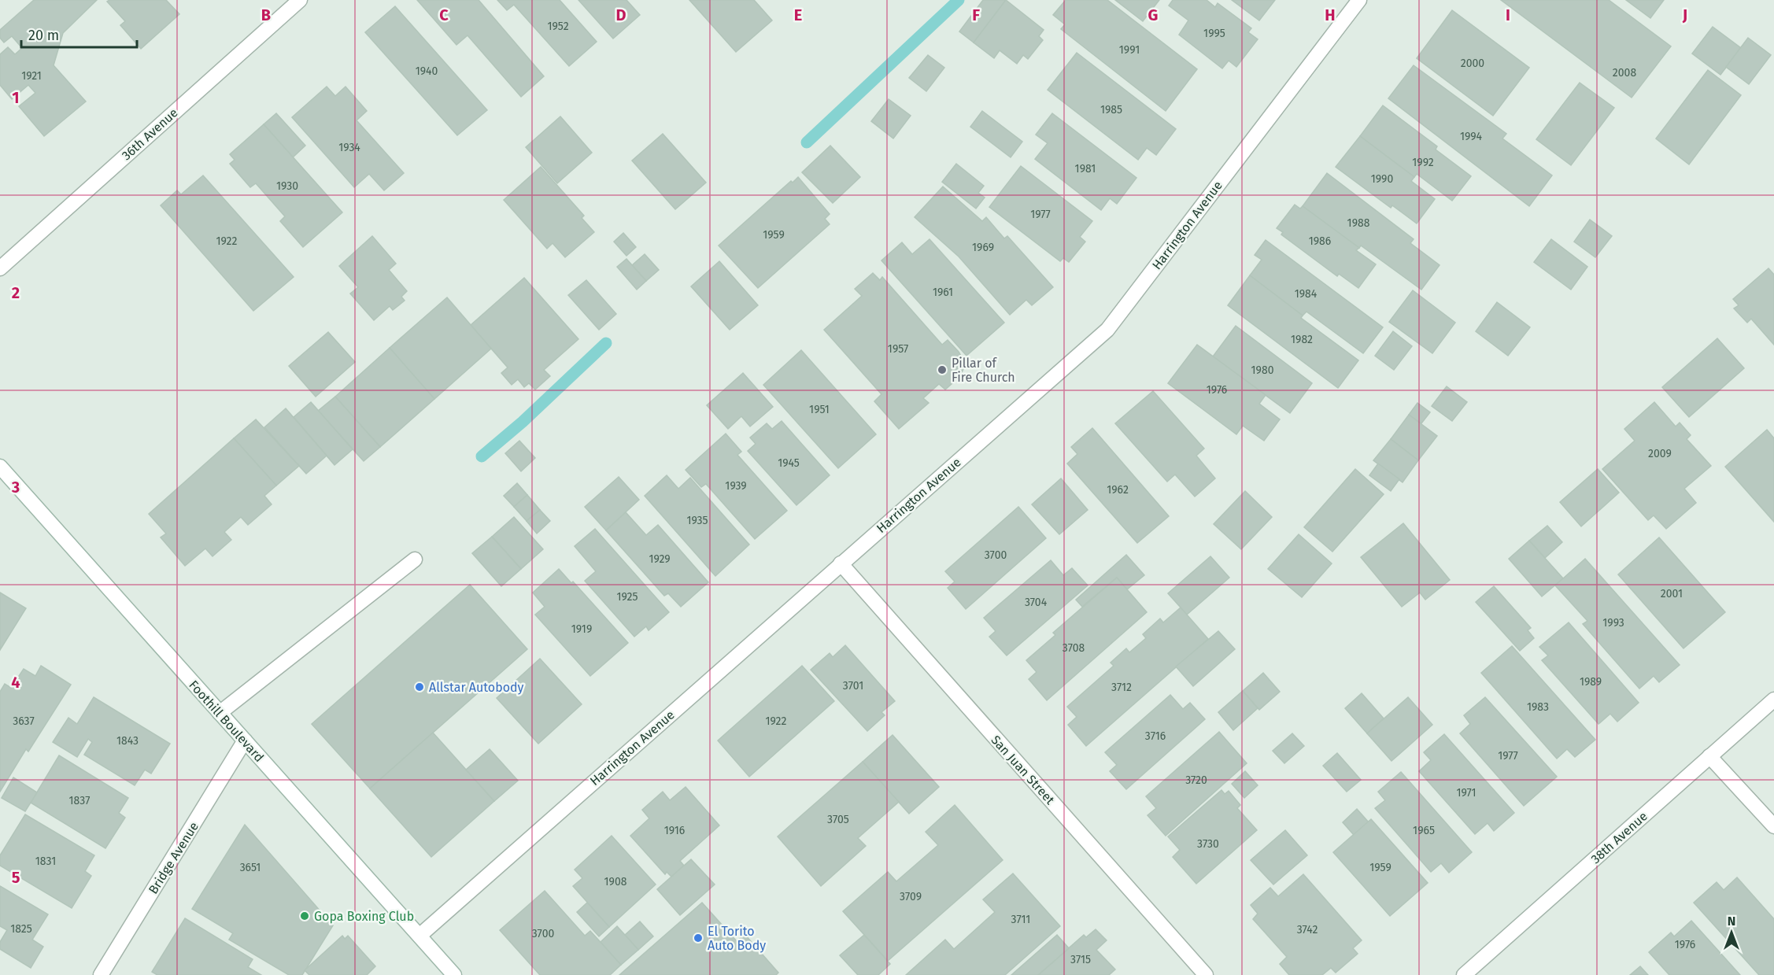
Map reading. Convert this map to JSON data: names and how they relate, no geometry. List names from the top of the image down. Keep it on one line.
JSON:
{"streets":{"street":["36th Avenue","Harrington Avenue","Foothill Boulevard","San Juan Street","38th Avenue","Bridge Avenue"]},"crossings":[["Harrington Avenue","Foothill Boulevard"],["Harrington Avenue","San Juan Street"],["Foothill Boulevard","Bridge Avenue"]],"places":["Pillar of Fire Church","Allstar Autobody","Gopa Boxing Club","El Torito Auto Body"],"house_numbers":["1952","1995","1991","2000","1940","2008","1921","1985","1994","1934","1992","1981","1990","1930","1977","1988","1959","1922","1986","1969","1961","1984","1982","1957","1980","1976","1951","2009","1945","1939","1962","1935","3700","1929","2001","1925","3704","1993","1919","3708","1989","3701","3712","1983","3637","1922","3716","1843","1977","3720","1971","1837","3705","1916","1965","3730","1831","3651","1959","1908","3709","3711","1825","3742","3700","1976","3715"],"scale_bar":"20 m","north":"top","grid":{"columns":["B","C","D","E","F","G","H","I","J"],"rows":["1","2","3","4","5"]}}
